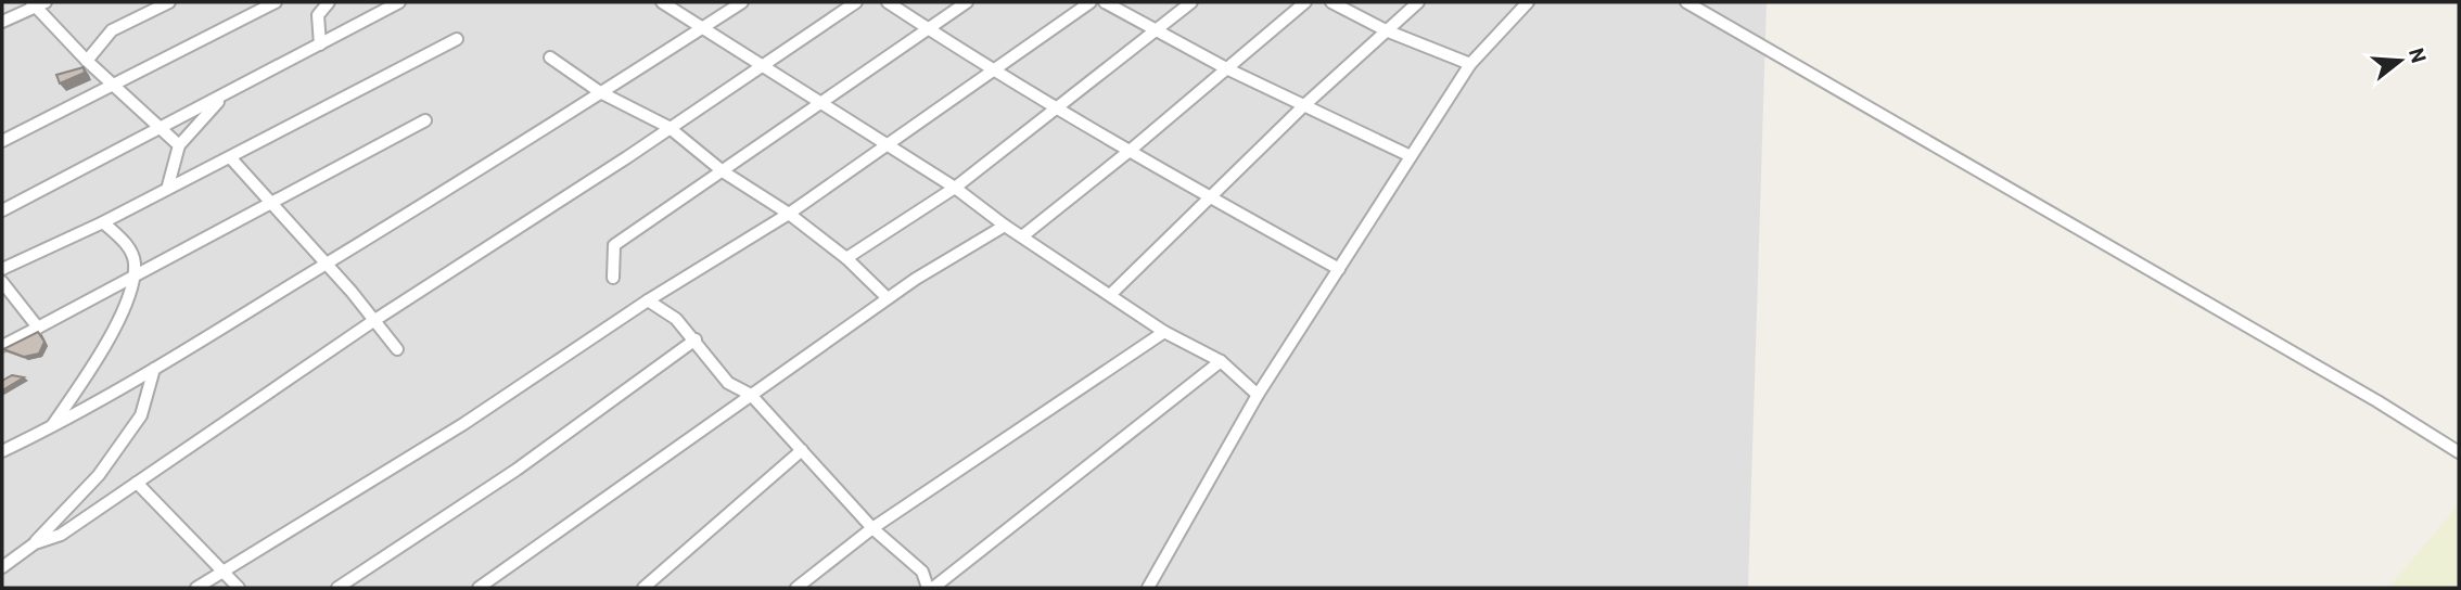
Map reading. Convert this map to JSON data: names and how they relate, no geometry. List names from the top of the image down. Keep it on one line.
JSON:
{"north":"right"}
